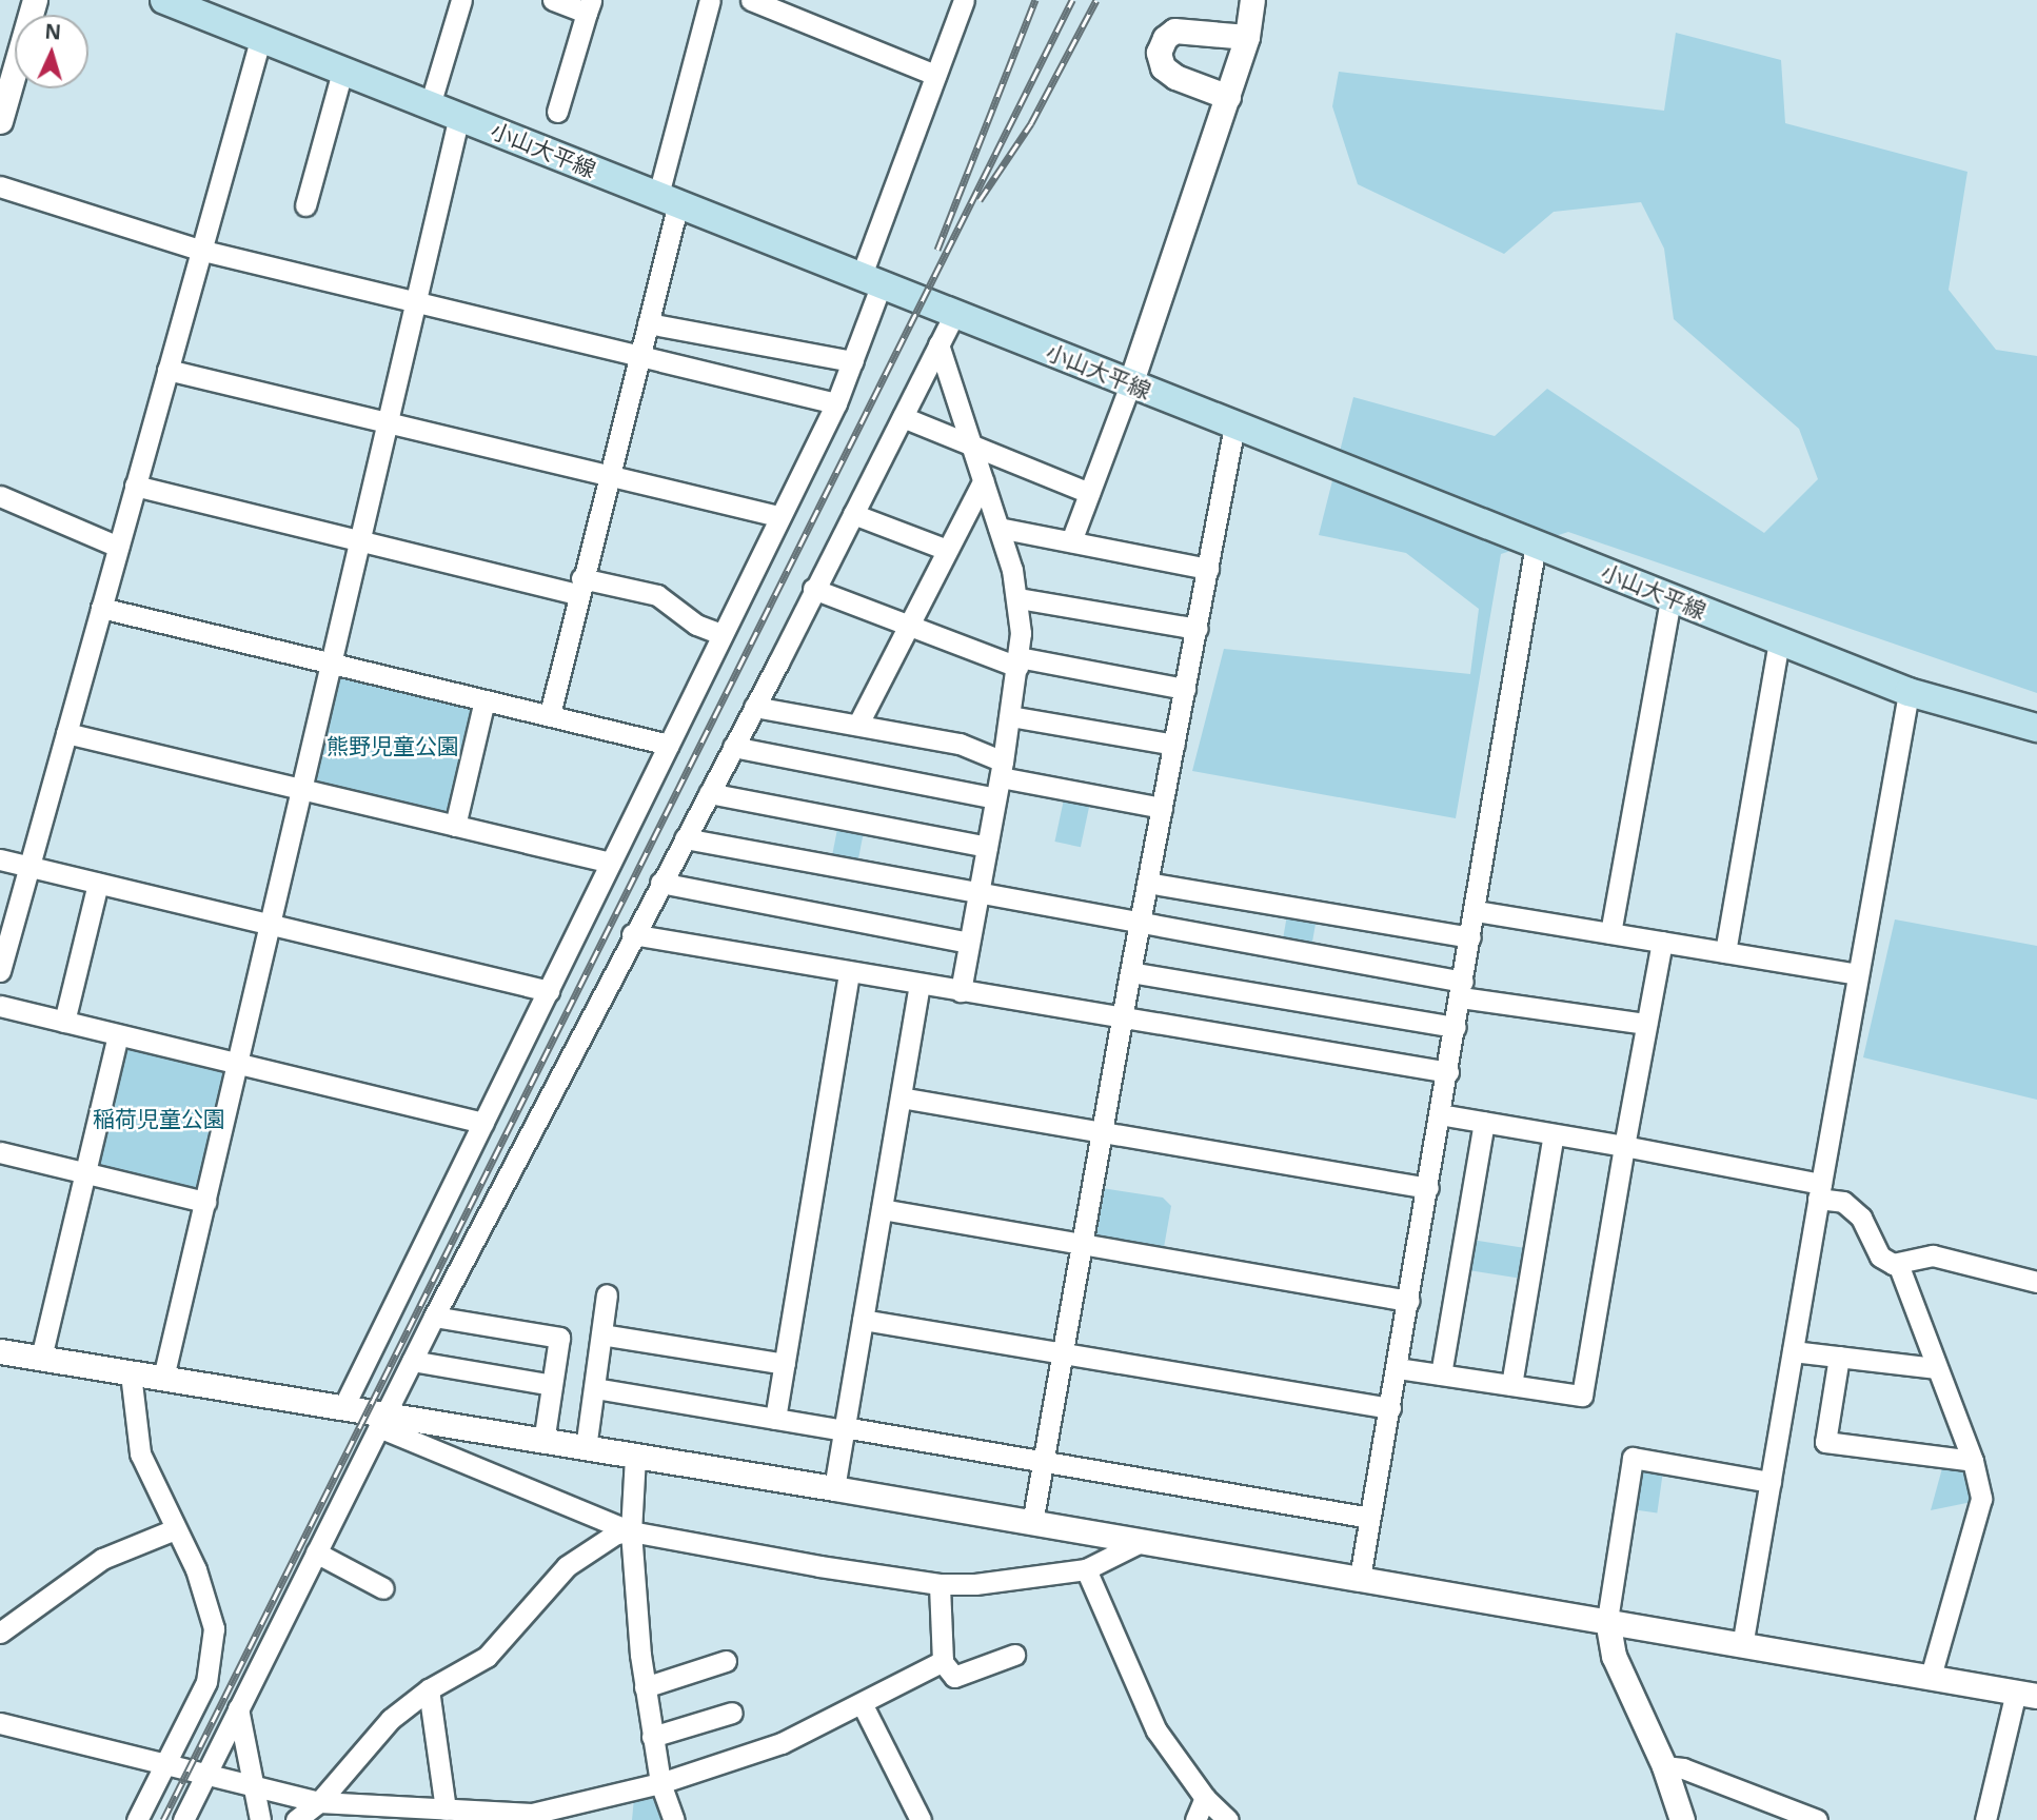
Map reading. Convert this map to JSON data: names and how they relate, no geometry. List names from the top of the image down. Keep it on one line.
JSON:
{"streets":{"main road":["小山大平線"]},"parks":["熊野児童公園","稲荷児童公園"],"north":"top"}
